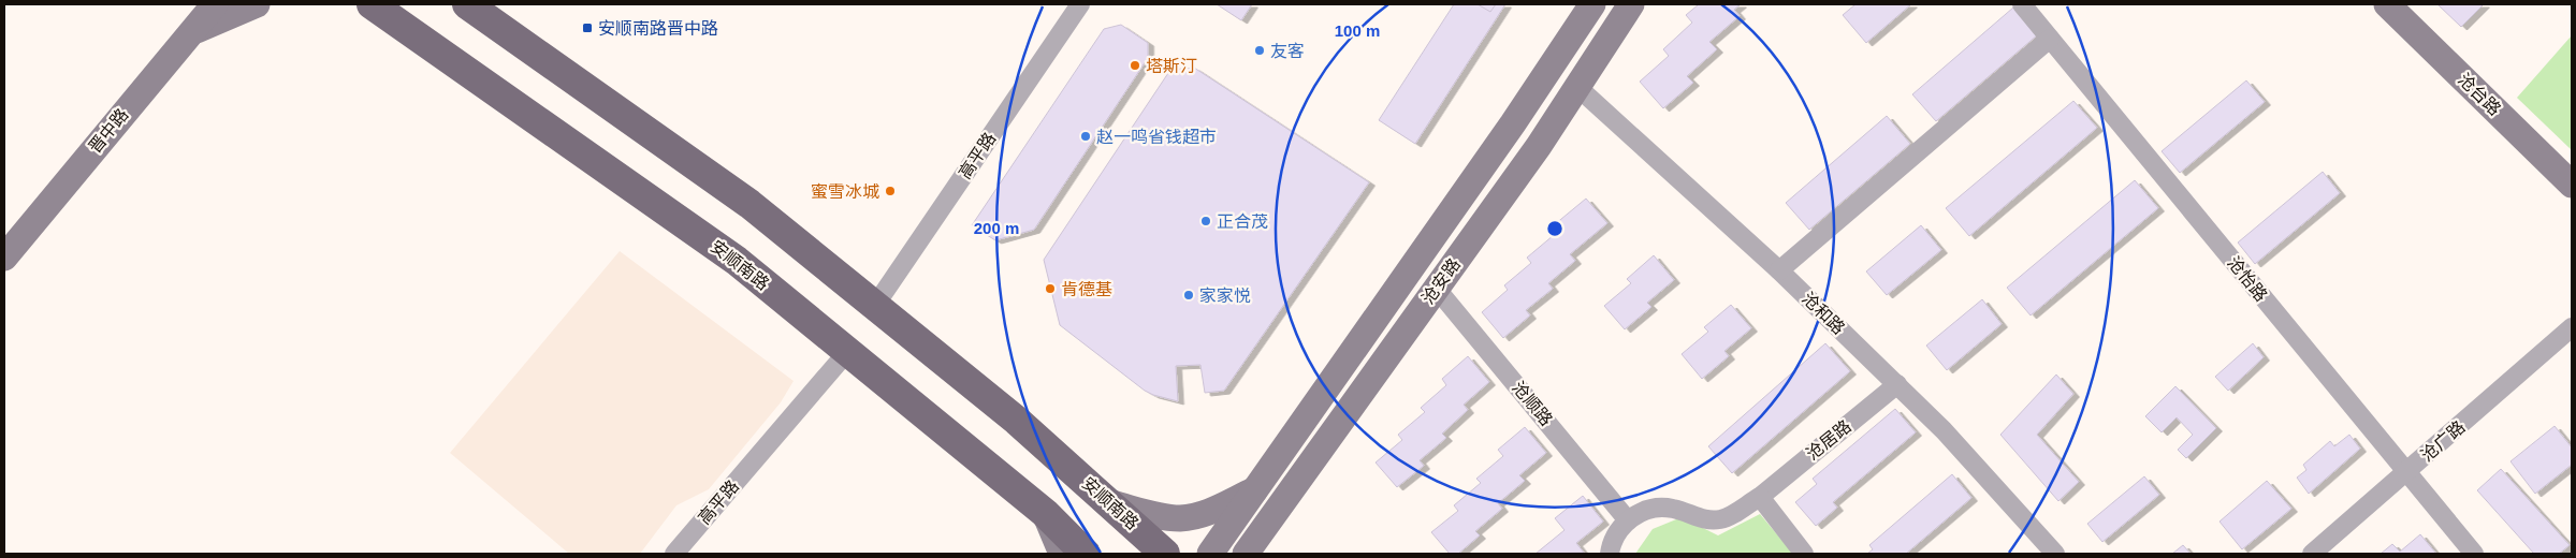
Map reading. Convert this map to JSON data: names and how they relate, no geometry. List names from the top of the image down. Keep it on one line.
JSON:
{"streets":{"main road":["安顺南路"],"street":["沧台路","晋中路","高平路","沧怡路","沧安路","沧和路","沧顺路","沧居路","沧广路"]},"crossings":[["高平路","安顺南路"],["沧怡路","沧广路"],["沧安路","沧和路"],["沧安路","沧顺路"],["沧和路","沧居路"]],"places":{"transit":["安顺南路晋中路"],"other":["友客","塔斯汀","赵一鸣省钱超市","蜜雪冰城","正合茂","肯德基","家家悦"]},"rings":["100 m","200 m"]}
